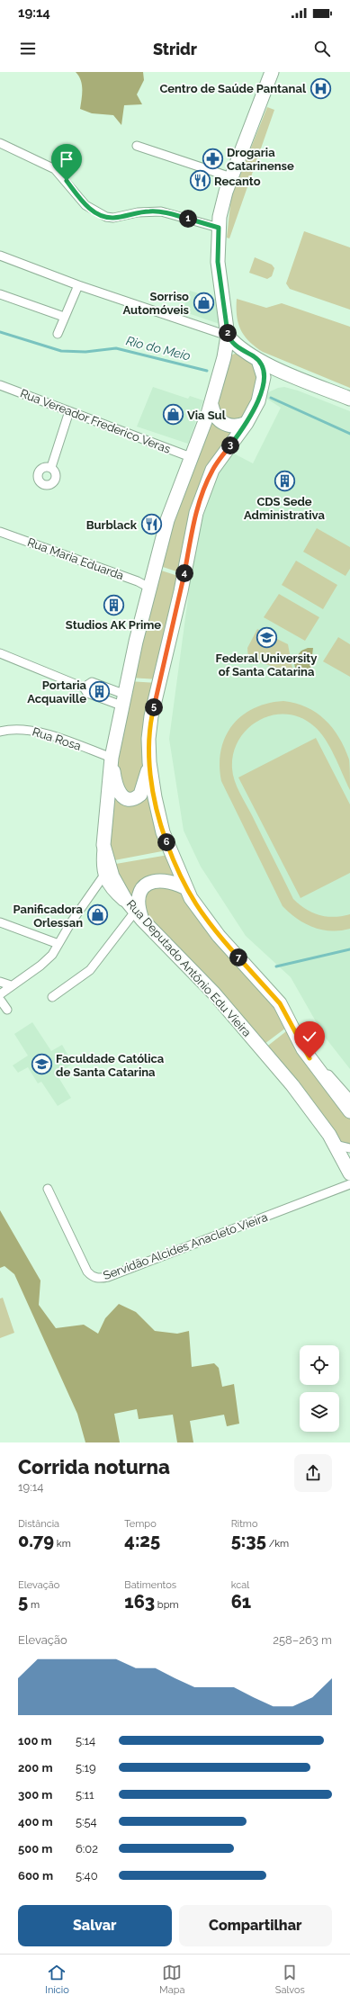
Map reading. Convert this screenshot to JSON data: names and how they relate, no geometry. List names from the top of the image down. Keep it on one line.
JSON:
{"streets":{"main road":["Rua Deputado Antônio Edu Vieira"],"street":["Rua Vereador Frederico Veras","Rua Maria Eduarda","Rua Rosa","Servidão Alcides Anacleto Vieira"]},"crossings":[["Rua Vereador Frederico Veras","Rua Deputado Antônio Edu Vieira"],["Rua Maria Eduarda","Rua Deputado Antônio Edu Vieira"],["Rua Rosa","Rua Deputado Antônio Edu Vieira"]],"water":["Rio do Meio"],"places":{"hospital":["Centro de Saúde Pantanal"],"pharmacy":["Drogaria Catarinense"],"restaurant":["Recanto","Burblack"],"shop":["Sorriso Automóveis","Via Sul","Panificadora Orlessan"],"building":["CDS Sede Administrativa","Studios AK Prime","Portaria Acquaville"],"school or university":["Federal University of Santa Catarina","Faculdade Católica de Santa Catarina"]},"page":{"status":"19:14","header":"Stridr","pins":["1","2","3","4","5","6","7"],"heading":["Corrida noturna","19:14"],"stats":[["Distância","0.79 km"],["Tempo","4:25"],["Ritmo","5:35 /km"],["Elevação","5 m"],["Batimentos","163 bpm"],["kcal","61"]],"chart":["Elevação","258–263 m"],"list":[{"name":"100 m","note":"5:14"},{"name":"200 m","note":"5:19"},{"name":"300 m","note":"5:11"},{"name":"400 m","note":"5:54"},{"name":"500 m","note":"6:02"},{"name":"600 m","note":"5:40"}],"buttons":["Salvar","Compartilhar"],"tabs":["Início","Mapa","Salvos"]}}
